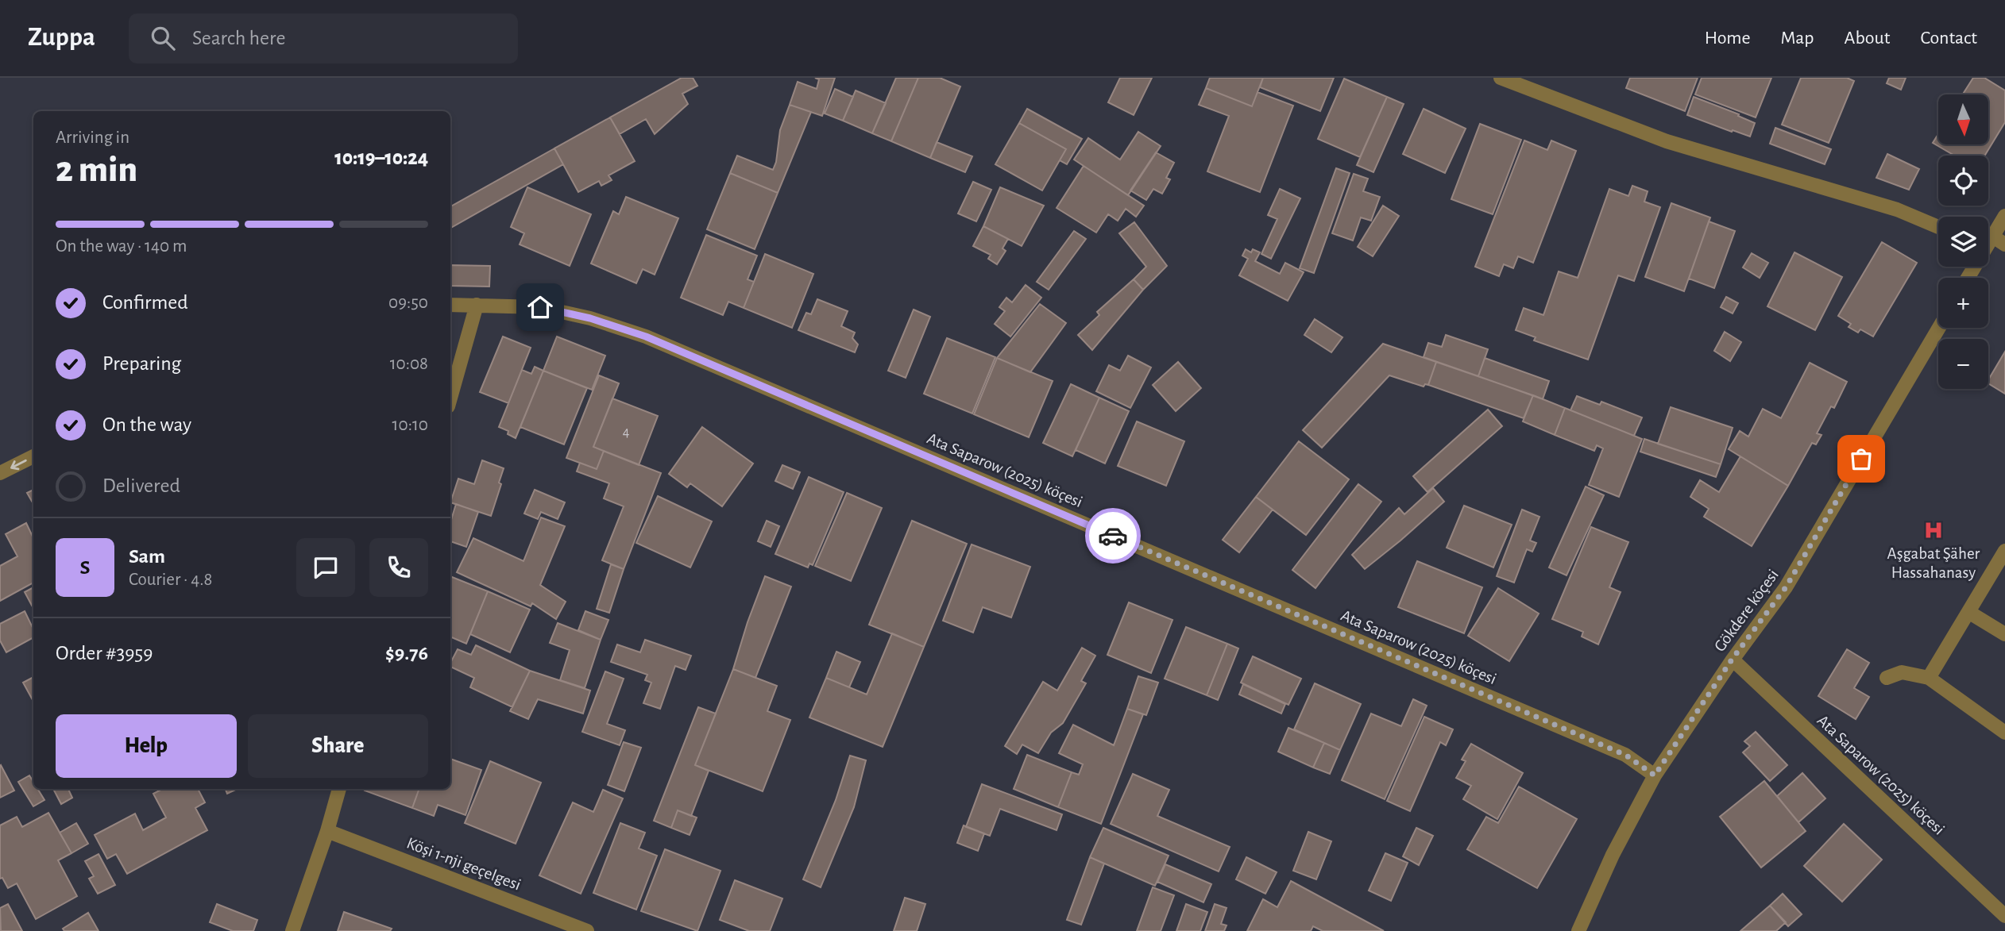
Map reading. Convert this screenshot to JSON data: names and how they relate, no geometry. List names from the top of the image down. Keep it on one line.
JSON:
{"streets":{"street":["Ata Saparow (2025) köçesi","Gökdere köçesi","Köşi 1-nji geçelgesi"]},"crossings":[["Ata Saparow (2025) köçesi","Gökdere köçesi"]],"places":{"hospital":["Aşgabat Şäher Hassahanasy"]},"house_numbers":["4"],"north":"bottom","page":{"header":"Zuppa","search":"Search here","nav":["Home","Map","About","Contact"],"map_buttons":["+","−"],"heading":["2 min","Arriving in","10:19–10:24"],"panel":["Sam","Courier · 4.8","Order #3959","$9.76"],"bar":"On the way · 140 m","list":[["Confirmed","09:50"],["Preparing","10:08"],["On the way","10:10"],"Delivered"],"round":"S","buttons":["Help","Share"]}}
